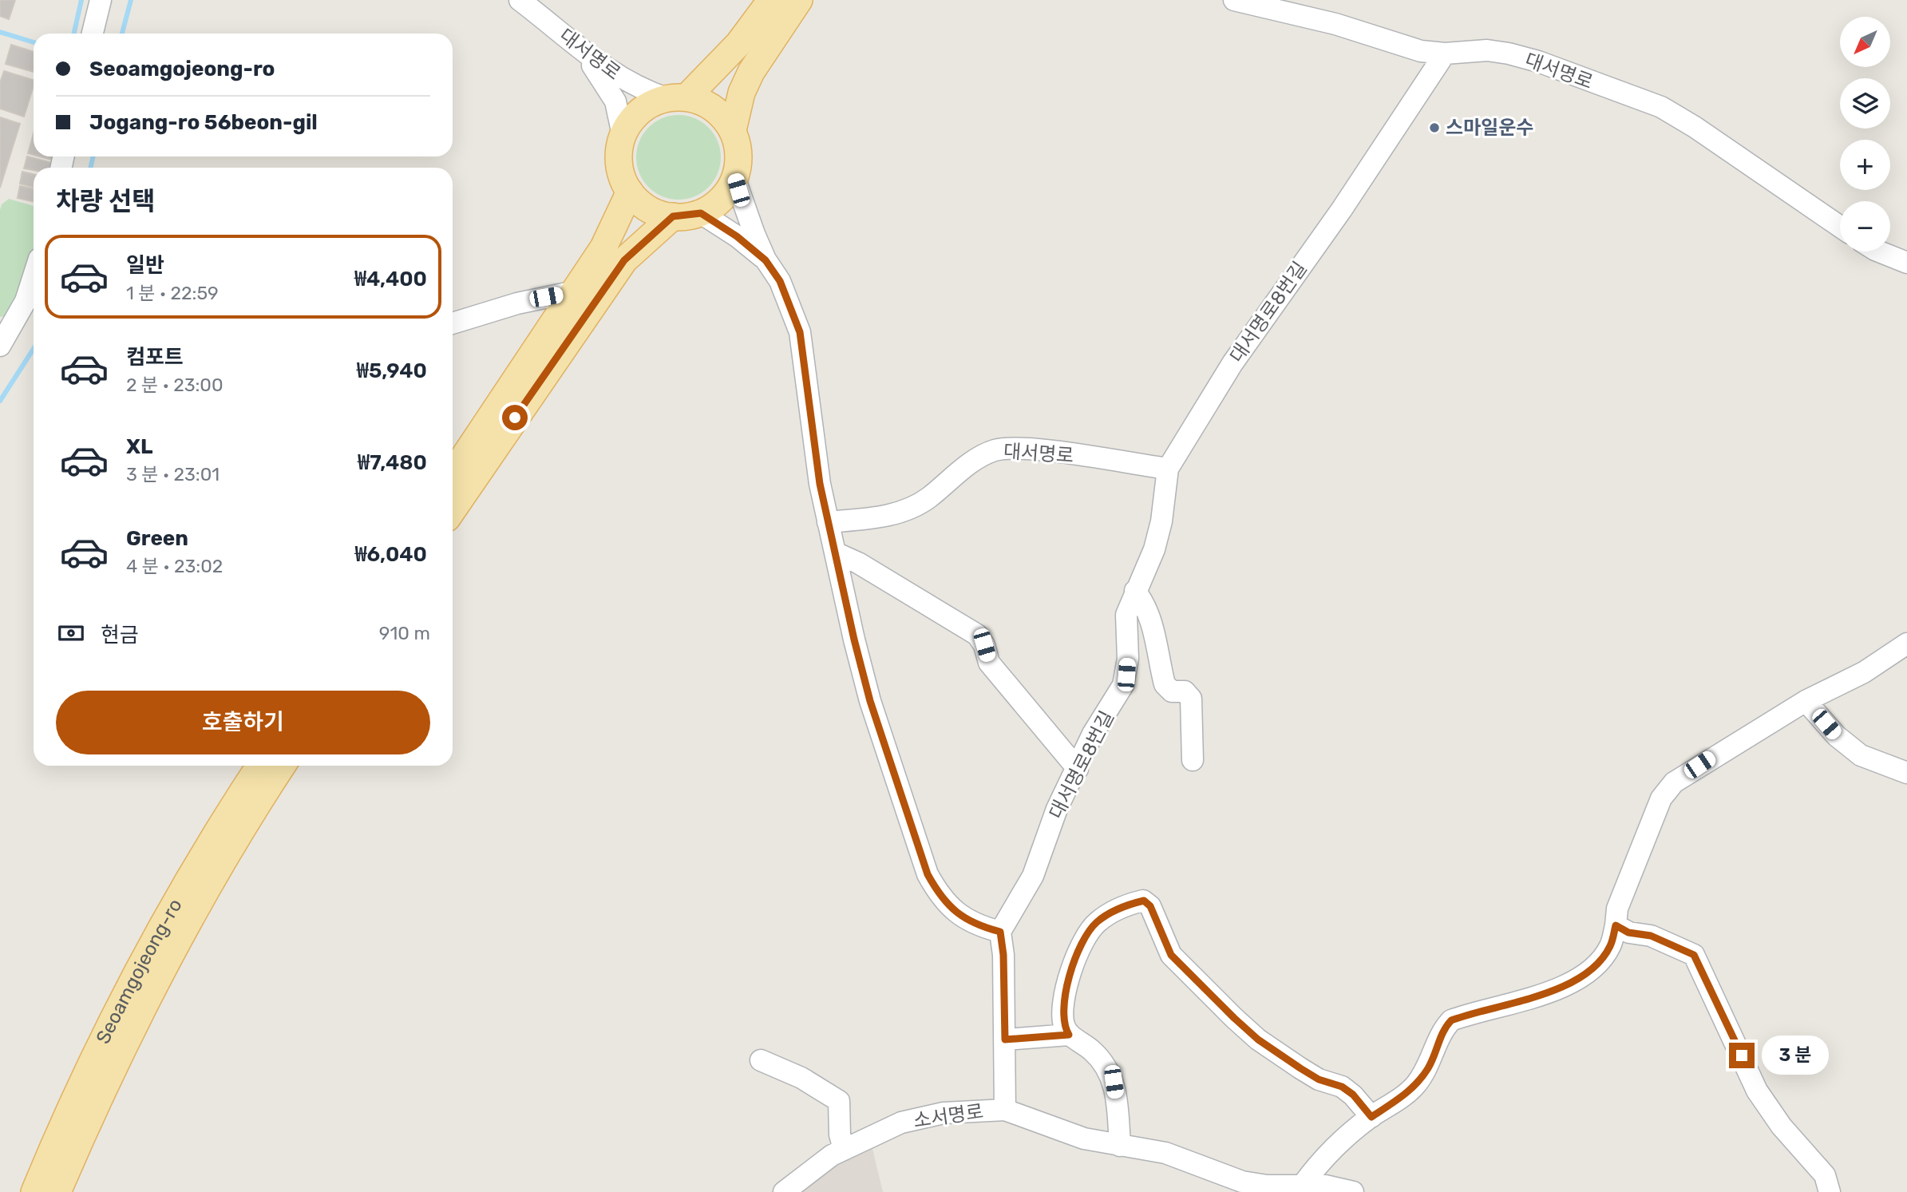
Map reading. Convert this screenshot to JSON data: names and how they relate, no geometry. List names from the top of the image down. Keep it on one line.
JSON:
{"streets":{"main road":["Seoamgojeong-ro"],"street":["대서명로","대서명로8번길","소서명로"]},"crossings":[["대서명로","대서명로8번길"]],"places":["스마일운수"],"north":"bottom left","page":{"map_buttons":["+","−"],"banner":["Seoamgojeong-ro","Jogang-ro 56beon-gil"],"heading":"차량 선택","list":[{"name":"일반","note":"1 분 · 22:59","value":"₩4,400"},{"name":"컴포트","note":"2 분 · 23:00","value":"₩5,940"},{"name":"XL","note":"3 분 · 23:01","value":"₩7,480"},{"name":"Green","note":"4 분 · 23:02","value":"₩6,040"}],"pay":["현금","910 m"],"buttons":"호출하기","bubble":"3 분"}}
